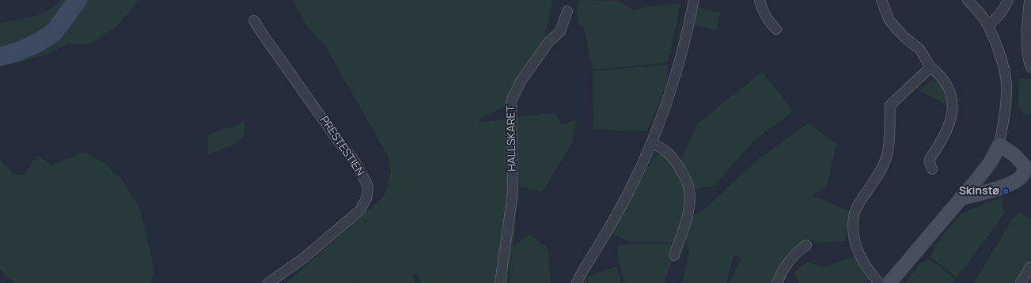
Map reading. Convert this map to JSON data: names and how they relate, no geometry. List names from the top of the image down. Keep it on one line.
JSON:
{"streets":{"street":["HALLSKARET","PRESTESTIEN"]},"places":["Skinstø"]}
